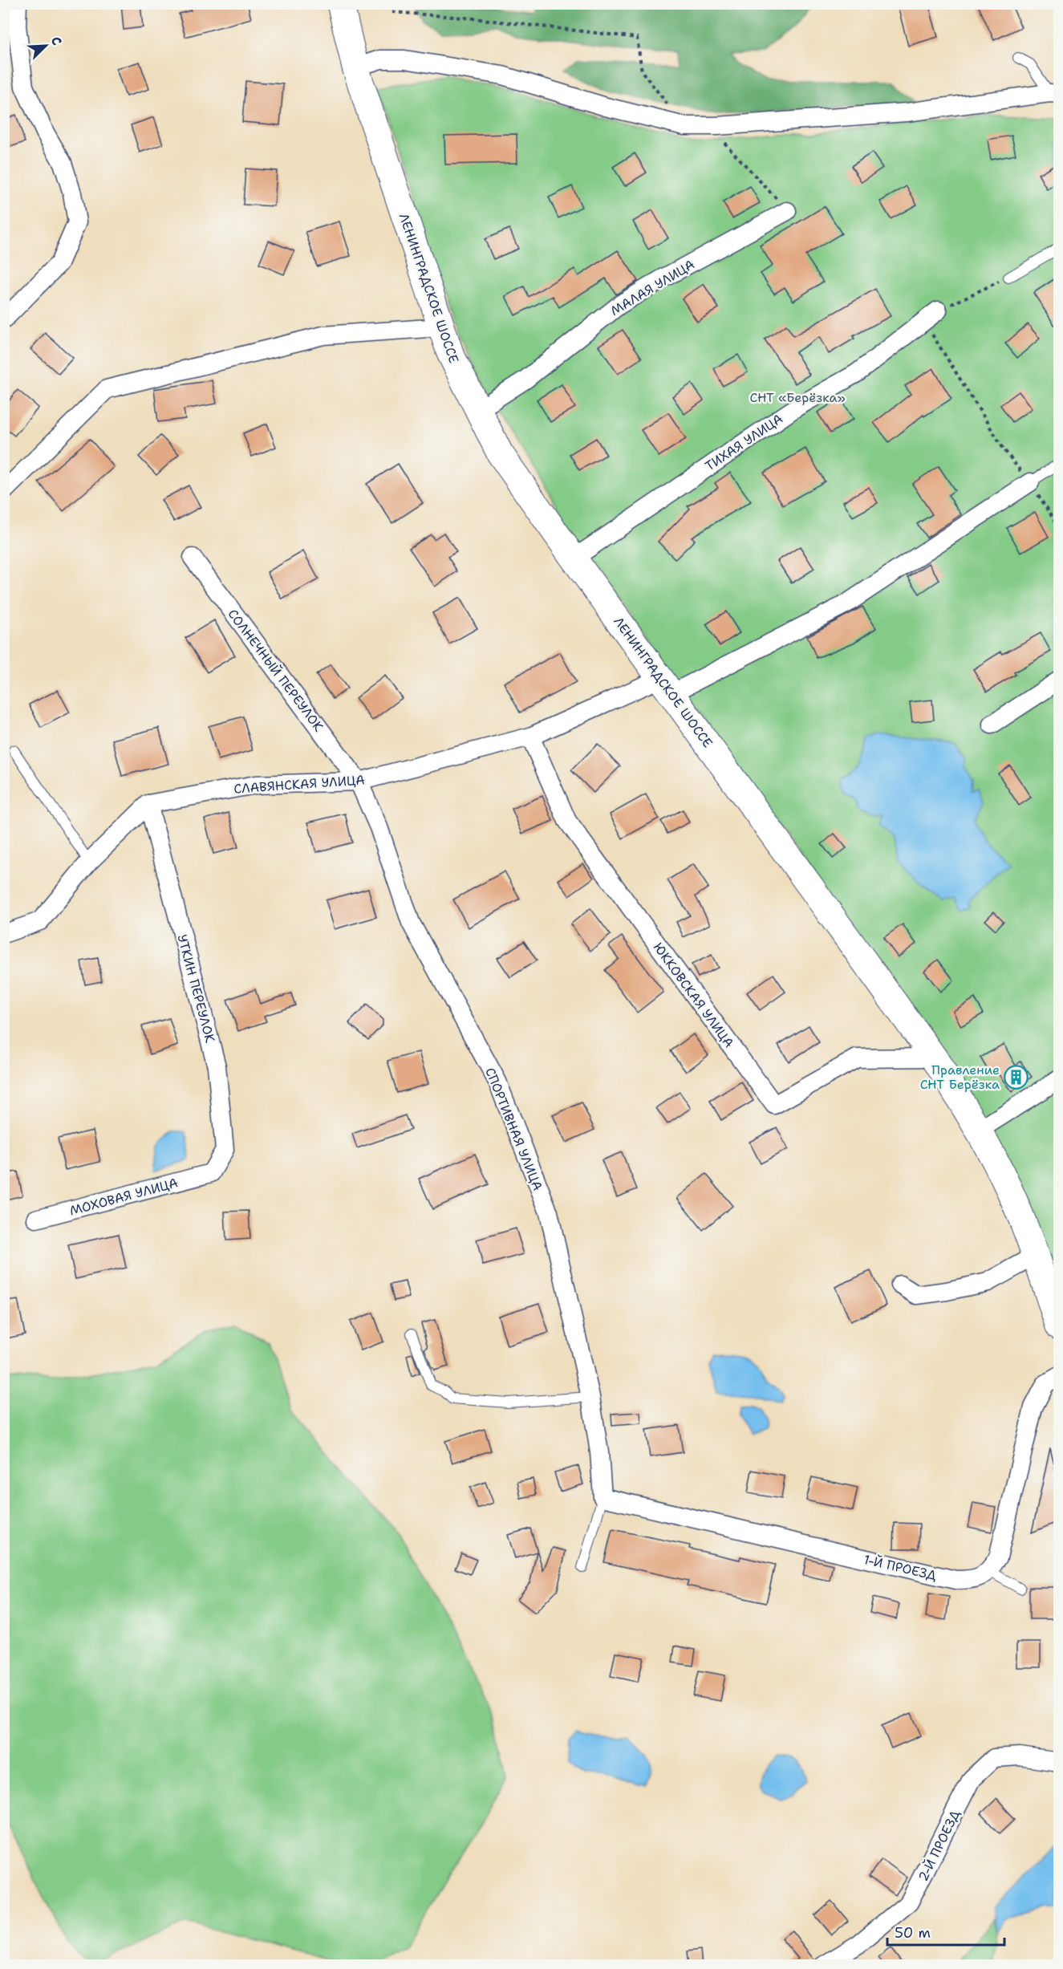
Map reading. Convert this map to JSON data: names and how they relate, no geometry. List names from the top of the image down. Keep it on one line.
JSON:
{"streets":{"main road":["ЛЕНИНГРАДСКОЕ ШОССЕ"],"street":["МАЛАЯ УЛИЦА","ТИХАЯ УЛИЦА","СОЛНЕЧНЫЙ ПЕРЕУЛОК","СЛАВЯНСКАЯ УЛИЦА","УТКИН ПЕРЕУЛОК","ЮККОВСКАЯ УЛИЦА","СПОРТИВНАЯ УЛИЦА","МОХОВАЯ УЛИЦА","1-Й ПРОЕЗД","2-Й ПРОЕЗД"]},"crossings":[["МАЛАЯ УЛИЦА","ЛЕНИНГРАДСКОЕ ШОССЕ"],["ЛЕНИНГРАДСКОЕ ШОССЕ","ТИХАЯ УЛИЦА"],["ЛЕНИНГРАДСКОЕ ШОССЕ","СЛАВЯНСКАЯ УЛИЦА"],["ЛЕНИНГРАДСКОЕ ШОССЕ","ЮККОВСКАЯ УЛИЦА"],["СОЛНЕЧНЫЙ ПЕРЕУЛОК","СЛАВЯНСКАЯ УЛИЦА"],["СОЛНЕЧНЫЙ ПЕРЕУЛОК","СПОРТИВНАЯ УЛИЦА"],["СЛАВЯНСКАЯ УЛИЦА","УТКИН ПЕРЕУЛОК"],["СЛАВЯНСКАЯ УЛИЦА","ЮККОВСКАЯ УЛИЦА"],["СЛАВЯНСКАЯ УЛИЦА","СПОРТИВНАЯ УЛИЦА"],["УТКИН ПЕРЕУЛОК","МОХОВАЯ УЛИЦА"],["СПОРТИВНАЯ УЛИЦА","1-Й ПРОЕЗД"]],"parks":["СНТ «Берёзка»"],"places":{"building":["Правление СНТ Берёзка"]},"scale_bar":"50 m","north":"top right"}
